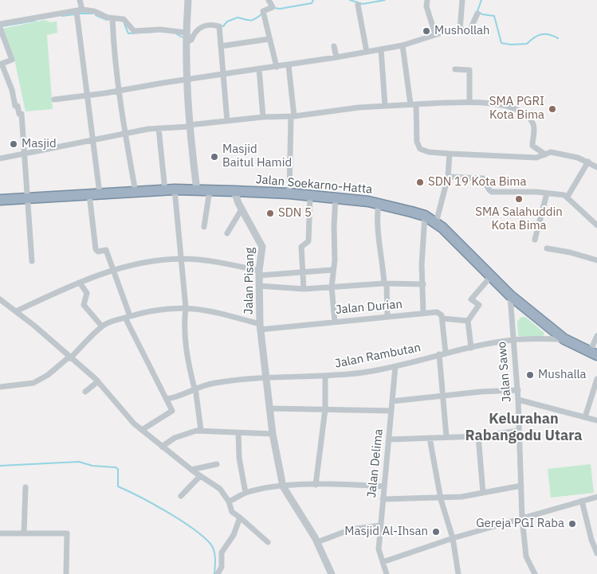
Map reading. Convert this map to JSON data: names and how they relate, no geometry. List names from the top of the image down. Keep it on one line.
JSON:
{"streets":{"highway":["Jalan Soekarno-Hatta"],"street":["Jalan Pisang","Jalan Durian","Jalan Rambutan","Jalan Sawo","Jalan Delima"]},"crossings":[["Jalan Soekarno-Hatta","Jalan Pisang"],["Jalan Soekarno-Hatta","Jalan Rambutan"],["Jalan Soekarno-Hatta","Jalan Sawo"],["Jalan Pisang","Jalan Durian"],["Jalan Pisang","Jalan Rambutan"],["Jalan Rambutan","Jalan Sawo"],["Jalan Rambutan","Jalan Delima"]],"districts":["Kelurahan Rabangodu Utara"],"places":["Mushollah","SMA PGRI Kota Bima","Masjid","Masjid Baitul Hamid","SDN 19 Kota Bima","SMA Salahuddin Kota Bima","SDN 5","Mushalla","Gereja PGI Raba","Masjid Al-Ihsan"]}
